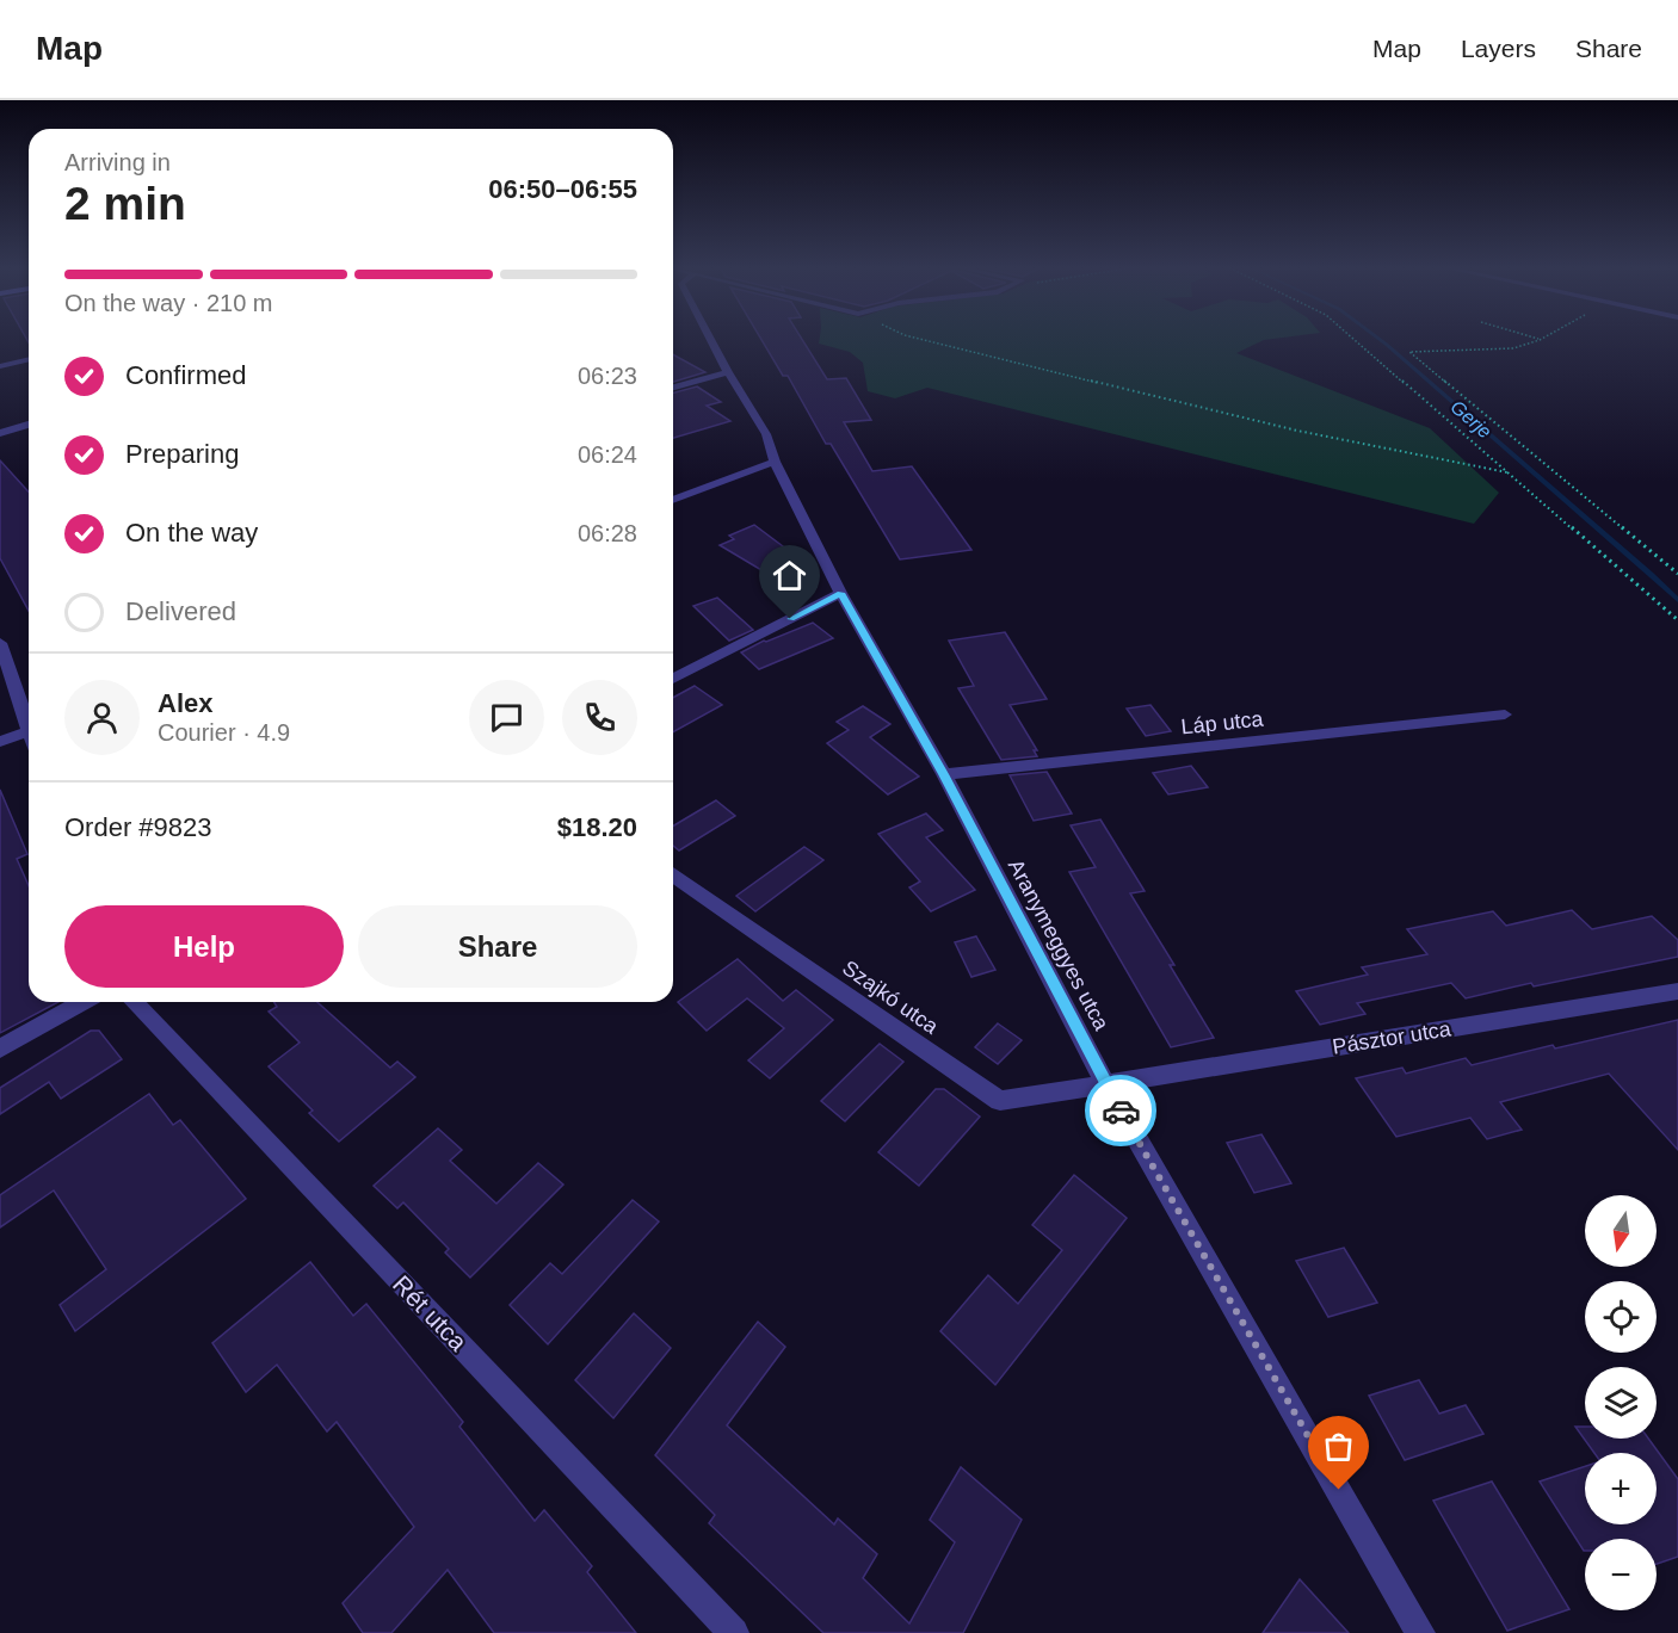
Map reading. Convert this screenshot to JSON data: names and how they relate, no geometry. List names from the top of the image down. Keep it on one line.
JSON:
{"streets":{"street":["Láp utca","Aranymeggyes utca","Szajkó utca","Pásztor utca","Rét utca"]},"crossings":[["Láp utca","Aranymeggyes utca"],["Aranymeggyes utca","Szajkó utca"],["Aranymeggyes utca","Pásztor utca"],["Szajkó utca","Pásztor utca"]],"water":["Gerje"],"north":"bottom","page":{"header":"Map","nav":["Map","Layers","Share"],"heading":["2 min","Arriving in","06:50–06:55"],"panel":["Alex","Courier · 4.9","Order #9823","$18.20"],"bar":"On the way · 210 m","list":[["Confirmed","06:23"],["Preparing","06:24"],["On the way","06:28"],"Delivered"],"buttons":["Help","Share"],"map_buttons":["+","−"]}}
